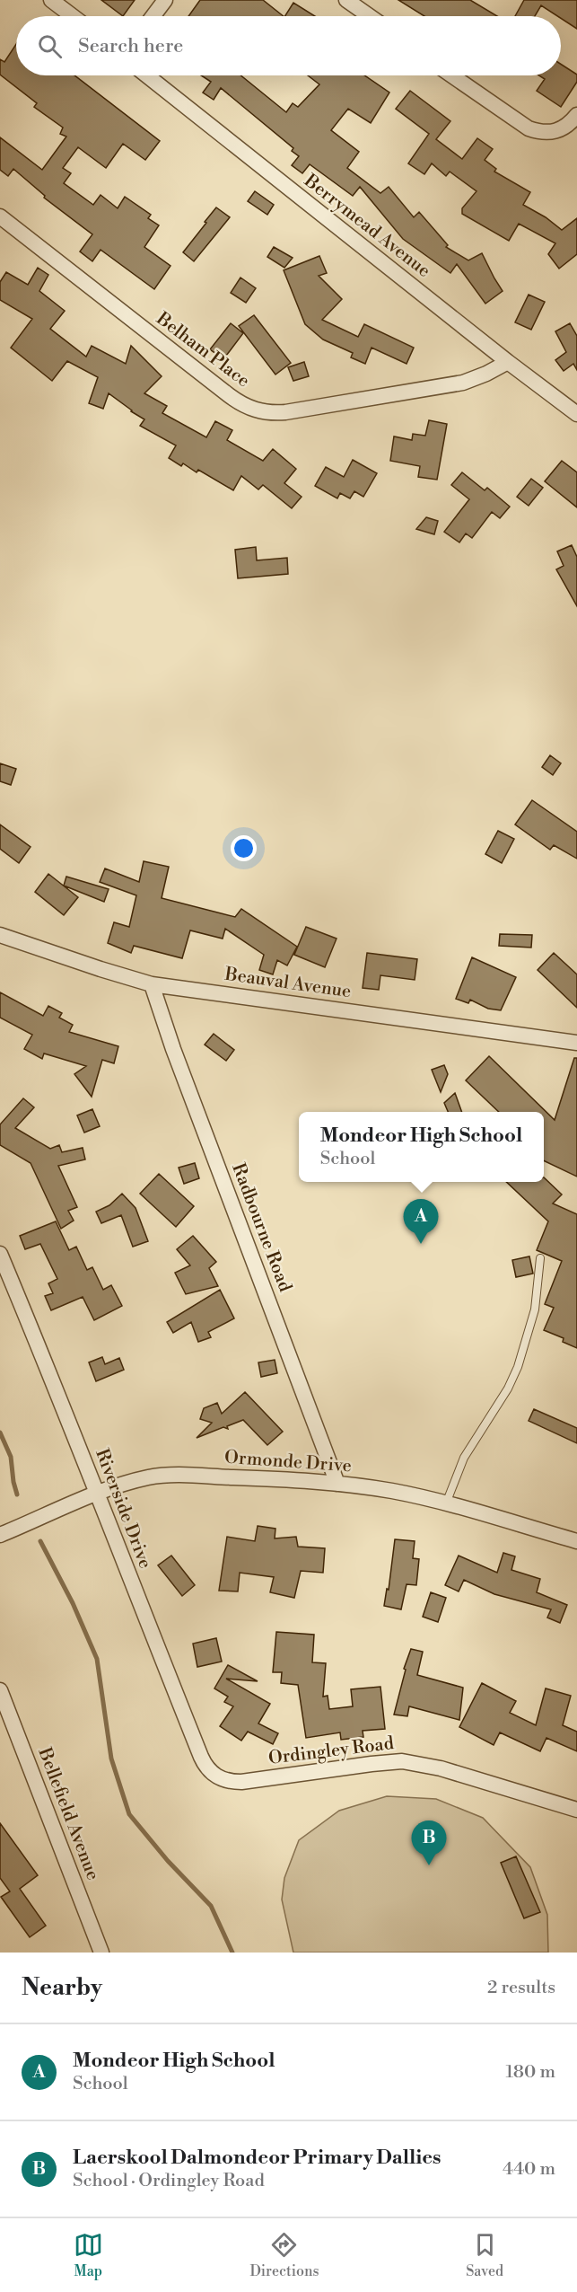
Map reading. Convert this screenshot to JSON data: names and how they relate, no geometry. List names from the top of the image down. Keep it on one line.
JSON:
{"streets":{"street":["Berrymead Avenue","Belham Place","Beauval Avenue","Radbourne Road","Ormonde Drive","Riverside Drive","Ordingley Road","Bellefield Avenue"]},"crossings":[["Berrymead Avenue","Belham Place"],["Beauval Avenue","Radbourne Road"],["Radbourne Road","Ormonde Drive"],["Ormonde Drive","Riverside Drive"],["Riverside Drive","Ordingley Road"]],"page":{"search":"Search here","popup":["Mondeor High School","School"],"pins":["A","B"],"heading":["Nearby","2 results"],"list":[{"mark":"A","name":"Mondeor High School","note":"School","value":"180 m"},{"mark":"B","name":"Laerskool Dalmondeor Primary Dallies","note":"School · Ordingley Road","value":"440 m"}],"nav":["Map","Directions","Saved"]}}
